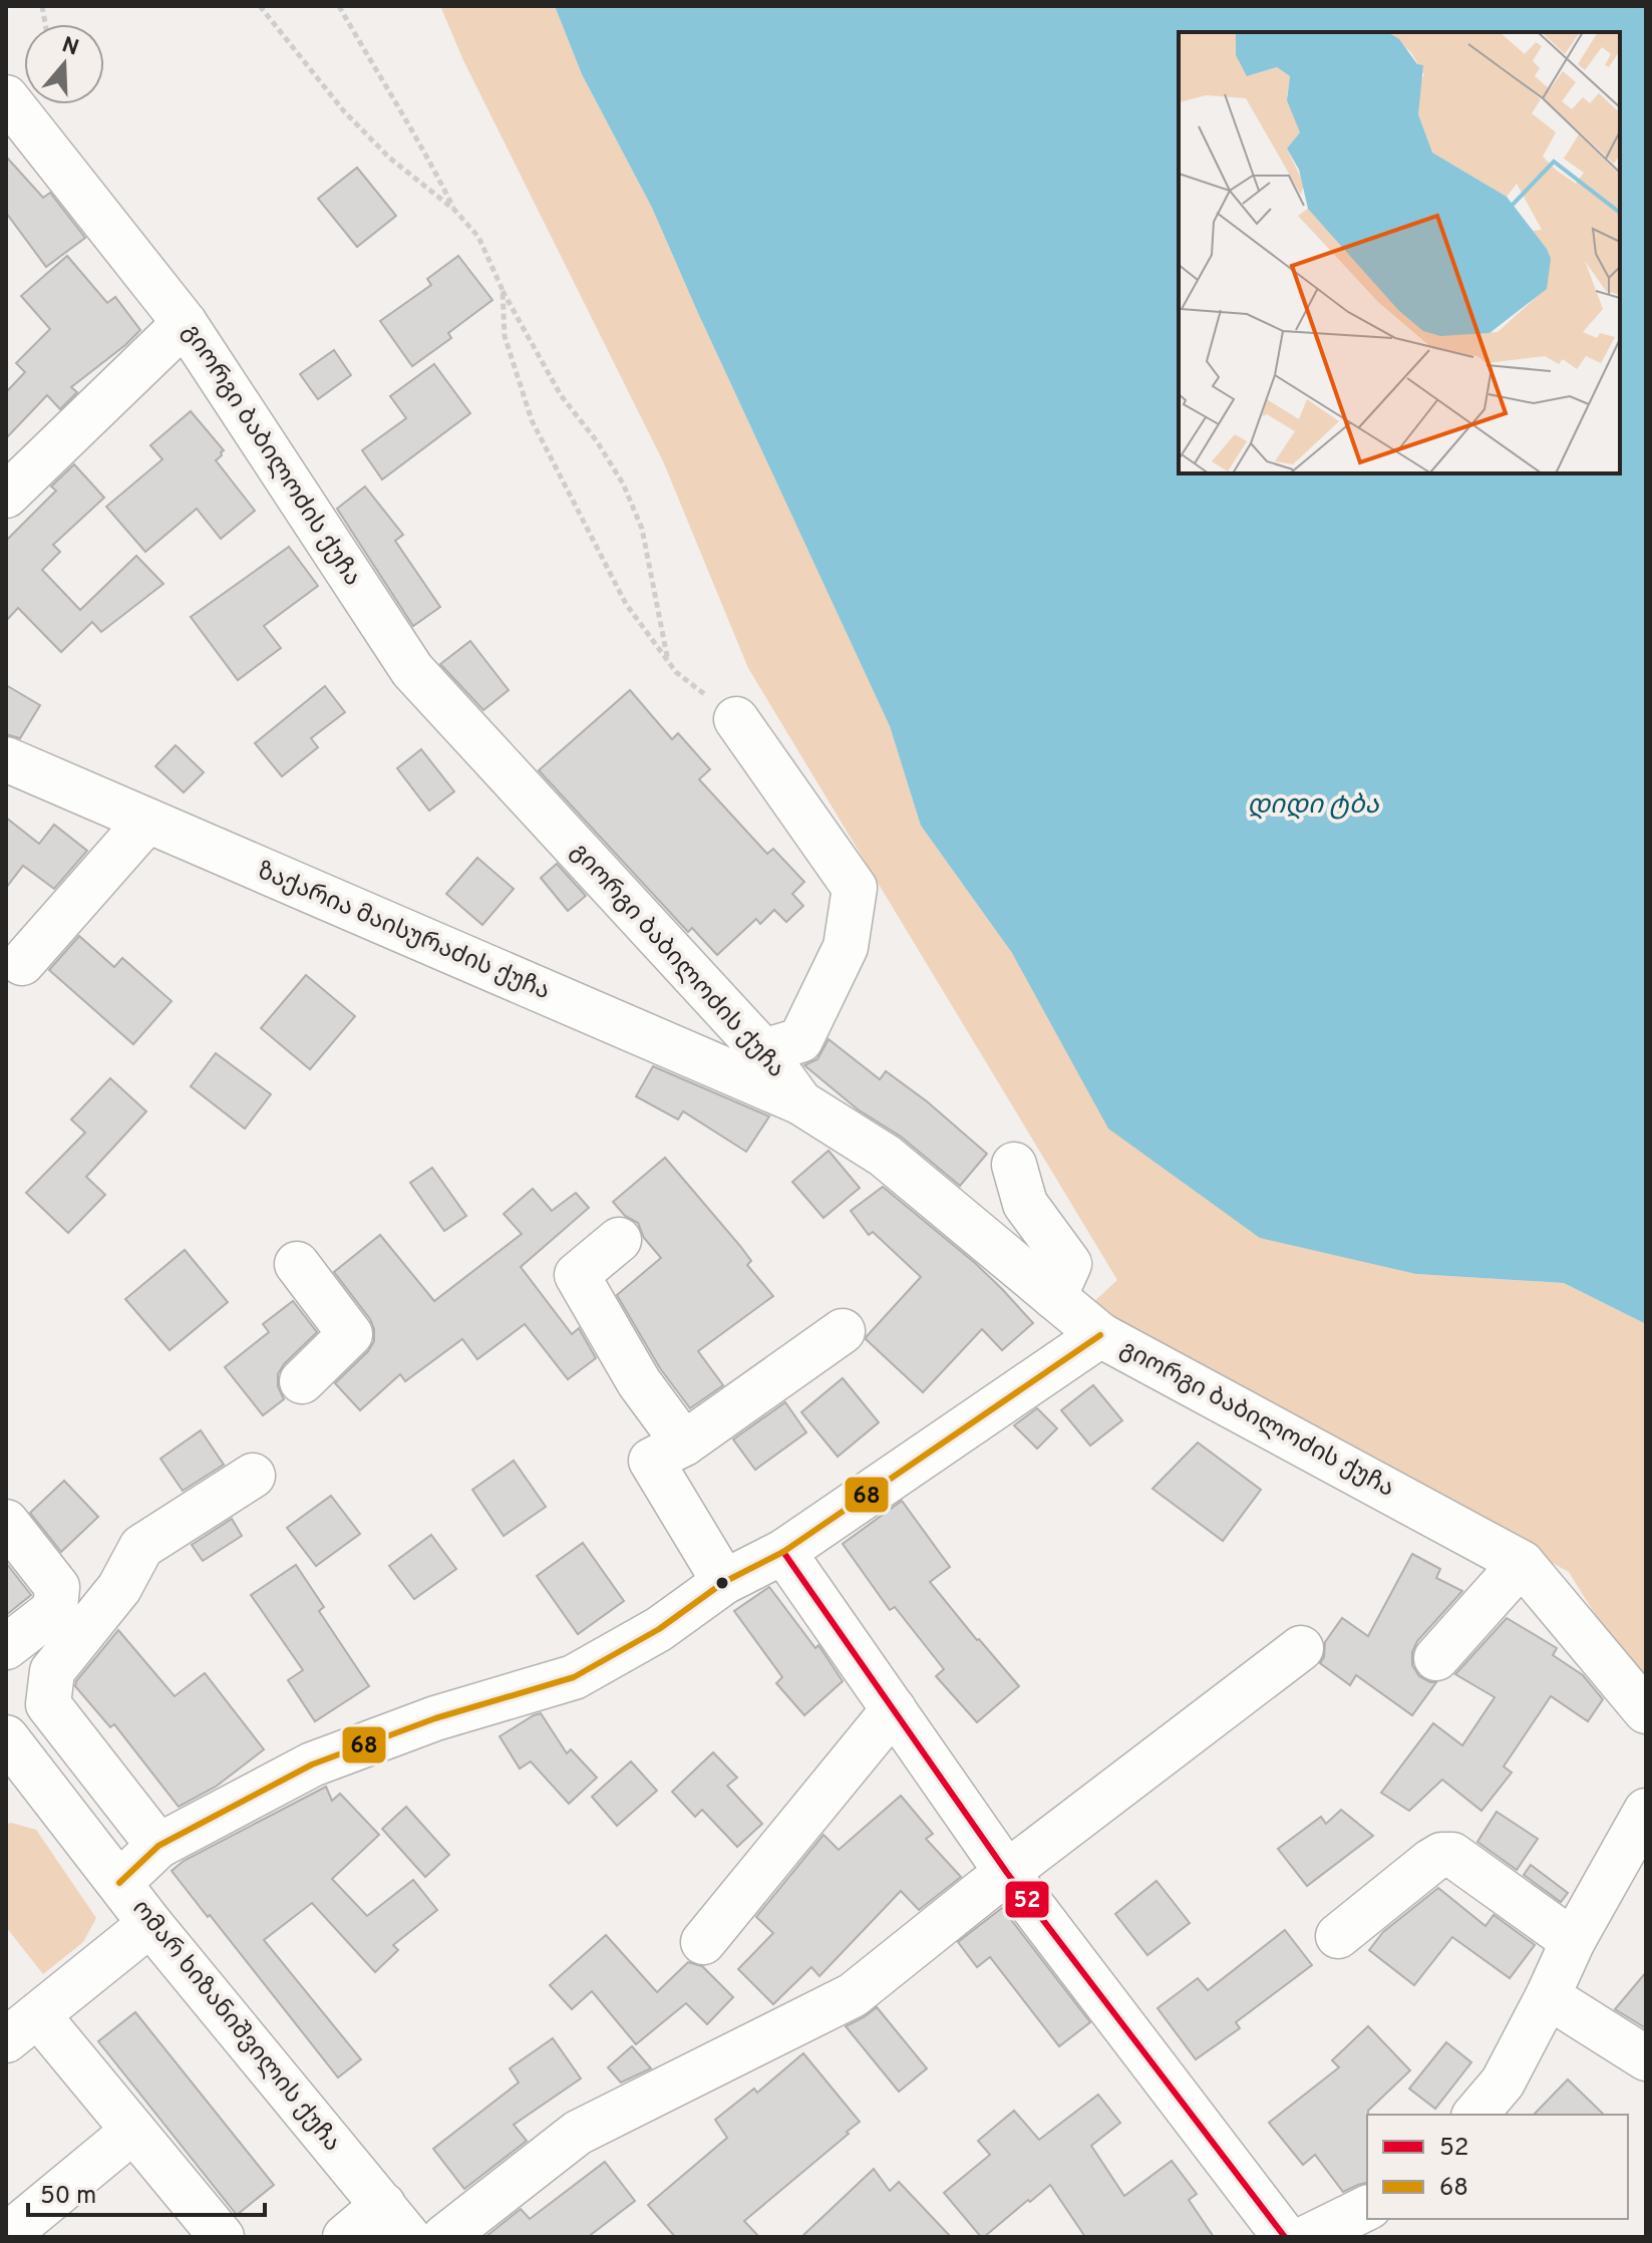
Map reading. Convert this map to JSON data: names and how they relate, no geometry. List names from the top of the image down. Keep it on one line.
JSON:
{"streets":{"street":["გიორგი ბაბილოძის ქუჩა","ზაქარია მაისურაძის ქუჩა","ომარ ხიზანიშვილის ქუჩა"]},"crossings":[["გიორგი ბაბილოძის ქუჩა","ზაქარია მაისურაძის ქუჩა"]],"water":["დიდი ტბა"],"lines":["transit line 68","transit line 52"],"legend":["52","68"],"scale_bar":"50 m","north":"top"}
